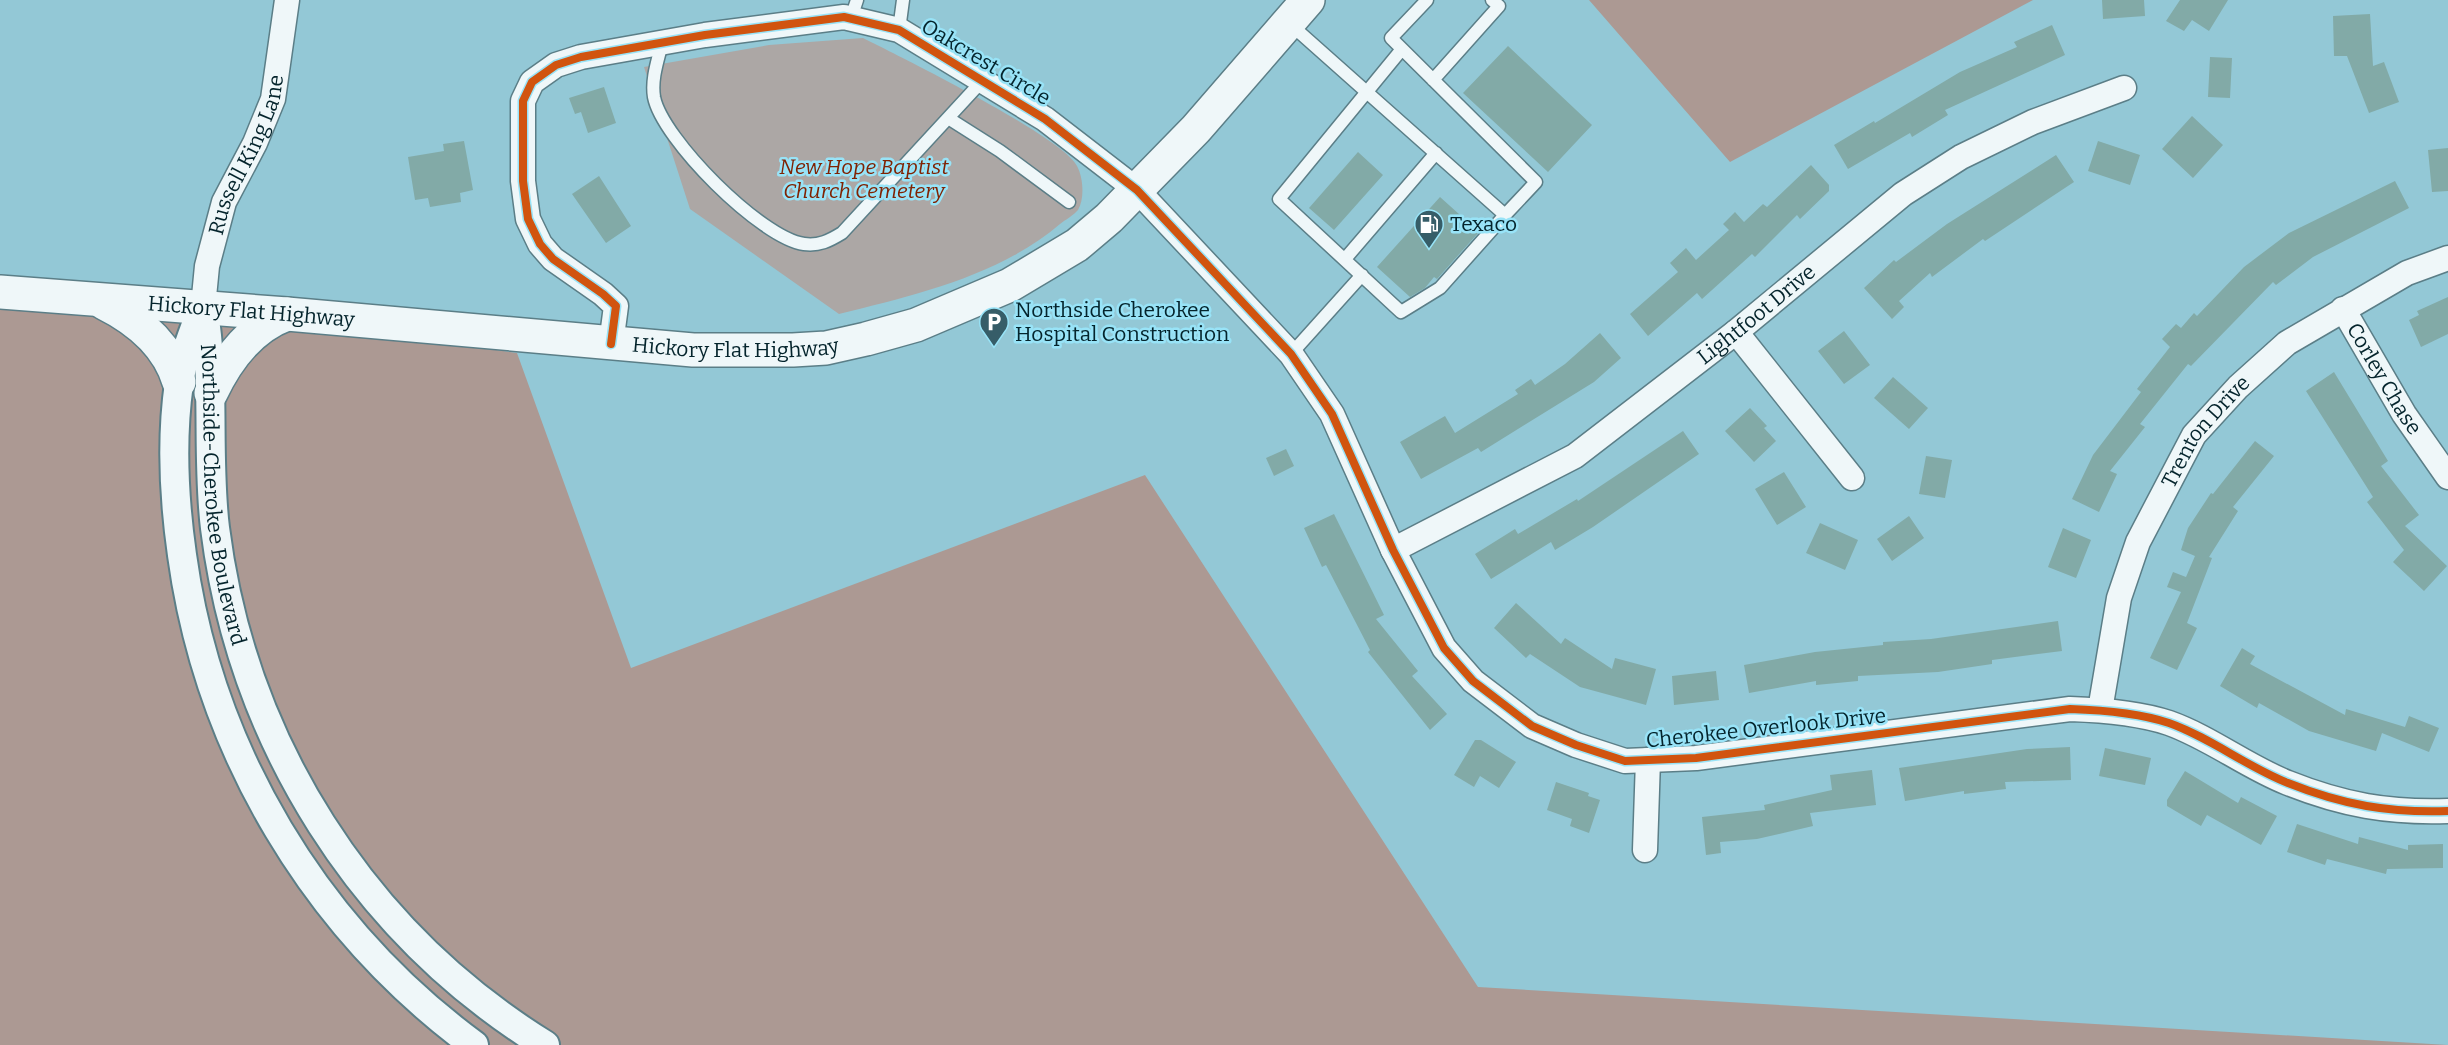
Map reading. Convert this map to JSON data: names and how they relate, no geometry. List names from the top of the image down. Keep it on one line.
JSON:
{"streets":{"main road":["Hickory Flat Highway"],"street":["Oakcrest Circle","Russell King Lane","Lightfoot Drive","Corley Chase","Trenton Drive","Northside-Cherokee Boulevard","Cherokee Overlook Drive"]},"crossings":[["Oakcrest Circle","Hickory Flat Highway"],["Oakcrest Circle","Cherokee Overlook Drive"],["Russell King Lane","Hickory Flat Highway"],["Russell King Lane","Northside-Cherokee Boulevard"],["Hickory Flat Highway","Northside-Cherokee Boulevard"],["Hickory Flat Highway","Cherokee Overlook Drive"],["Lightfoot Drive","Cherokee Overlook Drive"],["Corley Chase","Trenton Drive"],["Trenton Drive","Cherokee Overlook Drive"]],"parks":["New Hope Baptist Church Cemetery"],"places":{"fuel station":["Texaco"],"parking":["Northside Cherokee Hospital Construction"]}}
